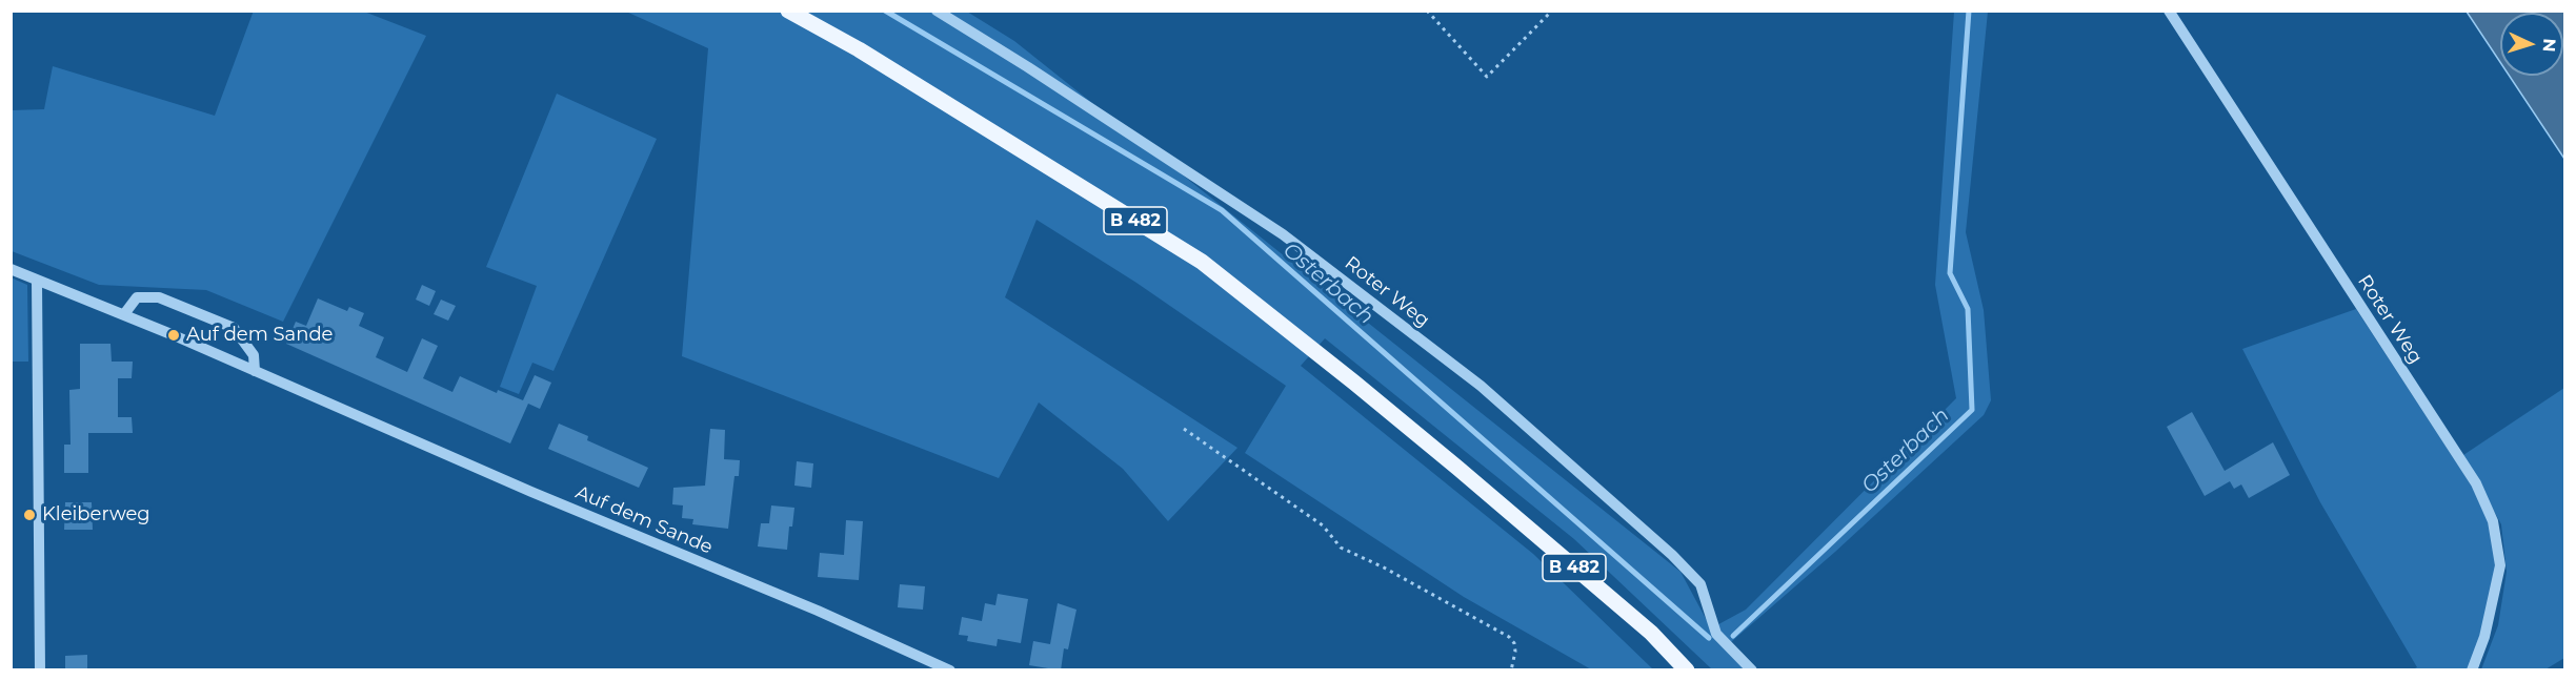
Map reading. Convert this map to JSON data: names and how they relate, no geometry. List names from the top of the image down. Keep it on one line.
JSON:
{"streets":{"main road":["B 482"],"street":["Roter Weg","Auf dem Sande"]},"water":["Osterbach"],"places":["Auf dem Sande","Kleiberweg"],"north":"right"}
